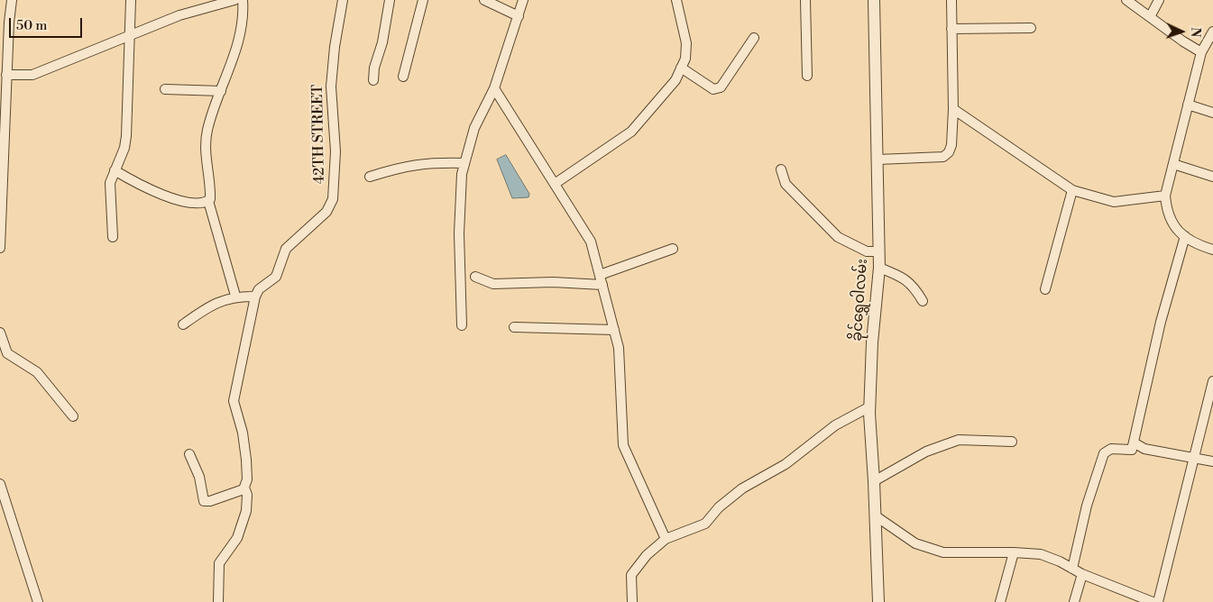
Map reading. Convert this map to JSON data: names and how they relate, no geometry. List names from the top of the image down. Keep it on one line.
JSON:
{"streets":{"street":["42TH STREET","ခိုင်ရွှေဝါလမ်း"]},"scale_bar":"50 m","north":"right"}
